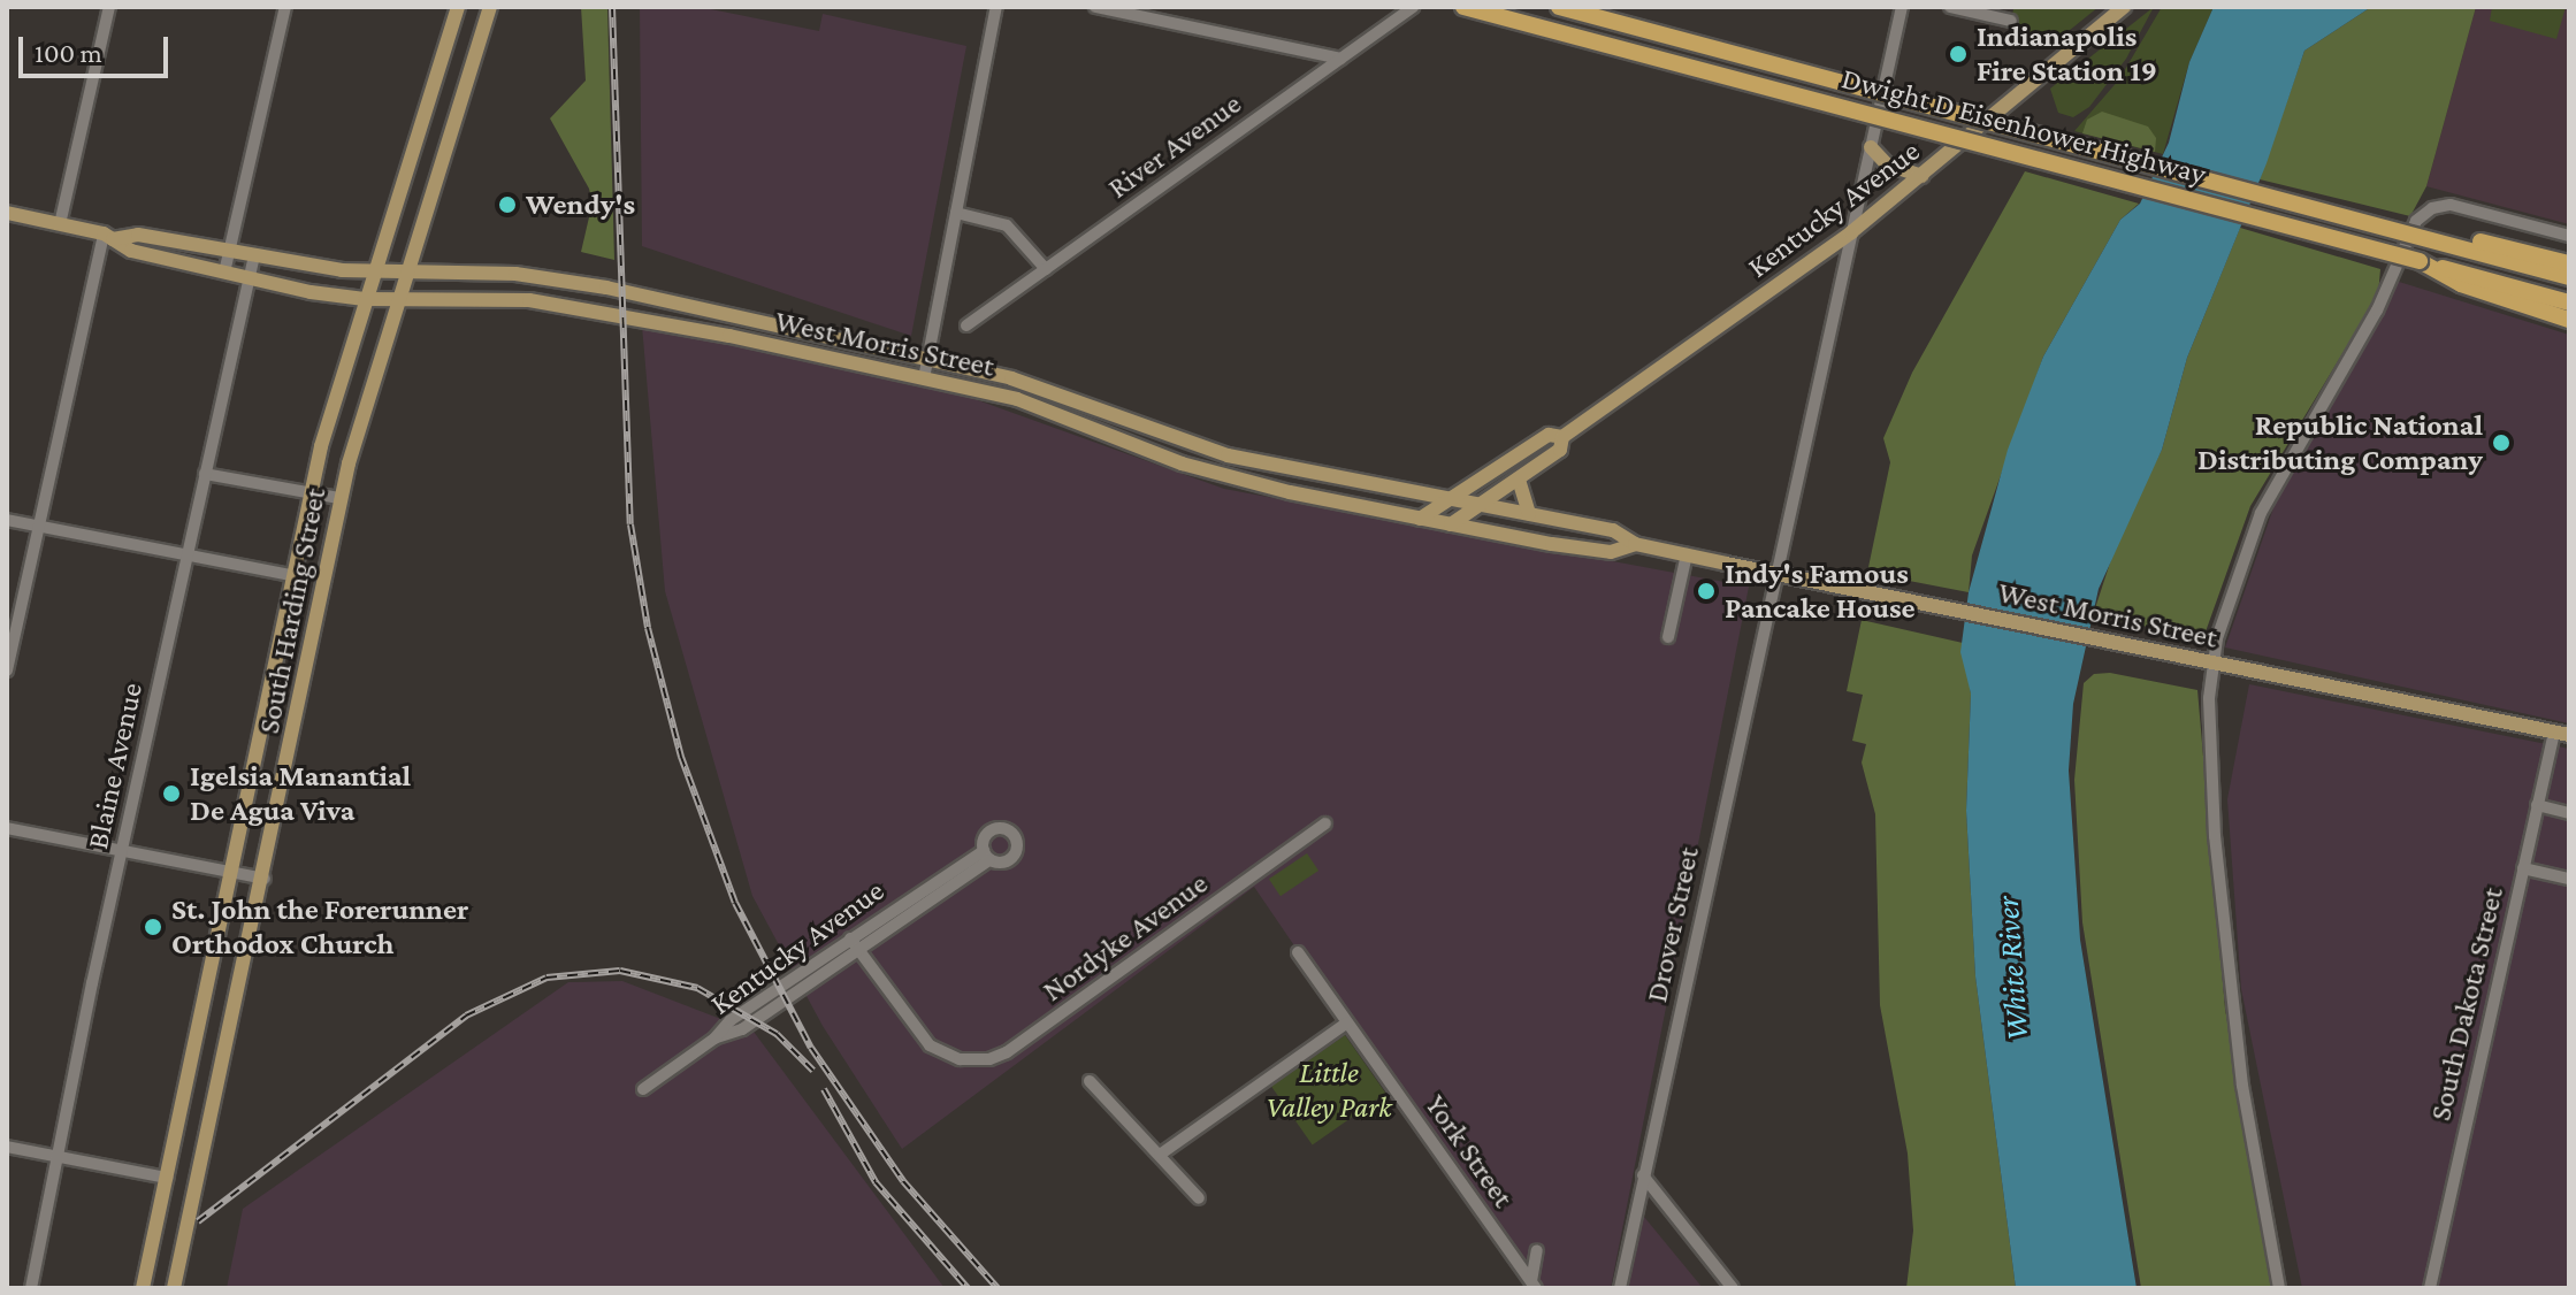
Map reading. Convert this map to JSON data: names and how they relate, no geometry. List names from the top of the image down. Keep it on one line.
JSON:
{"streets":{"highway":["Dwight D Eisenhower Highway"],"main road":["Kentucky Avenue","West Morris Street","South Harding Street"],"street":["River Avenue","Blaine Avenue","Drover Street","Nordyke Avenue","South Dakota Street","York Street"]},"crossings":[["Kentucky Avenue","West Morris Street"],["Kentucky Avenue","Drover Street"],["Kentucky Avenue","Nordyke Avenue"],["West Morris Street","South Harding Street"],["West Morris Street","Blaine Avenue"],["West Morris Street","Drover Street"],["West Morris Street","South Dakota Street"]],"water":["White River"],"parks":["Little Valley Park"],"places":["Indianapolis Fire Station 19","Wendy's","Republic National Distributing Company","Indy's Famous Pancake House","Igelsia Manantial De Agua Viva","St. John the Forerunner Orthodox Church"],"scale_bar":"100 m"}
